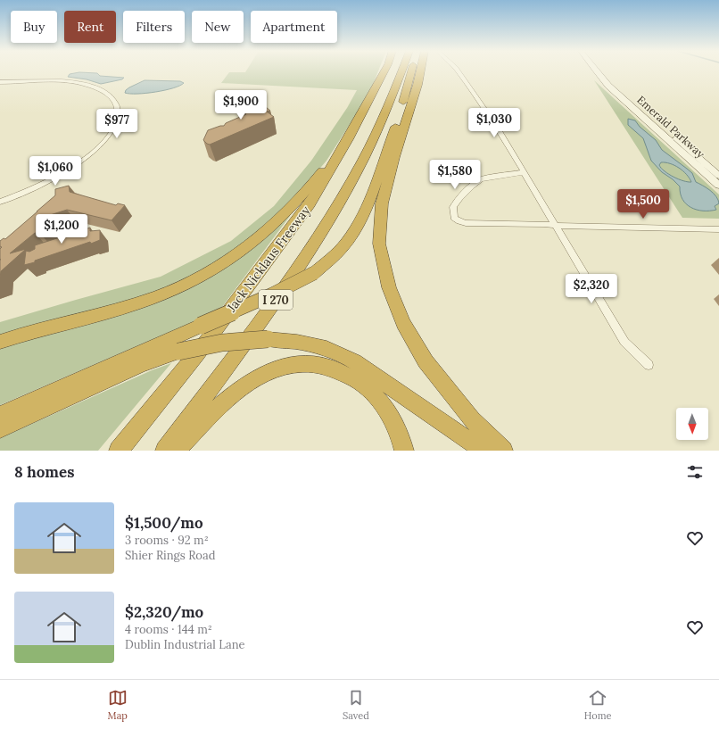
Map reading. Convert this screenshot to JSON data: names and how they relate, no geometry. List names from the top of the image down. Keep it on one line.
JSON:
{"streets":{"highway":["Jack Nicklaus Freeway","I 270"],"main road":["Emerald Parkway"]},"north":"bottom","page":{"chip":["Buy","Rent","Filters","New","Apartment"],"price":["$1,900","$1,030","$977","$1,060","$1,580","$1,500","$1,200","$2,320"],"heading":"8 homes","list":[{"name":"$1,500/mo","note":"3 rooms · 92 m² · Shier Rings Road"},{"name":"$2,320/mo","note":"4 rooms · 144 m² · Dublin Industrial Lane"}],"tabs":["Map","Saved","Home"]}}
